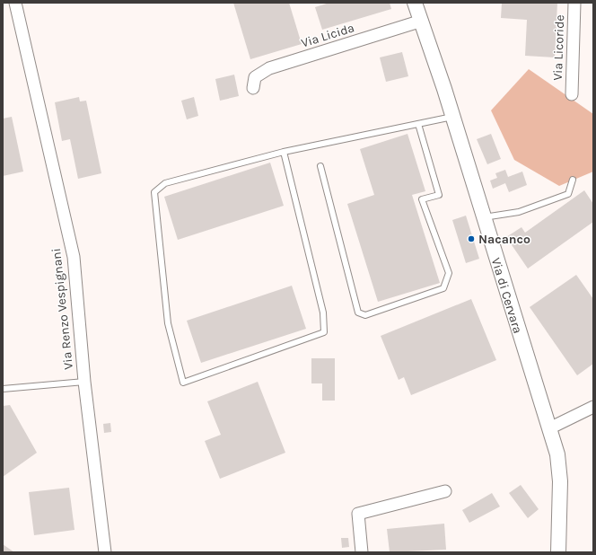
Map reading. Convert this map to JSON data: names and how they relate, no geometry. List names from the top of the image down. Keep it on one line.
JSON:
{"streets":{"street":["Via Licida","Via Licoride","Via di Cervara","Via Renzo Vespignani"]},"crossings":[["Via Licida","Via di Cervara"]],"places":["Nacanco"]}
